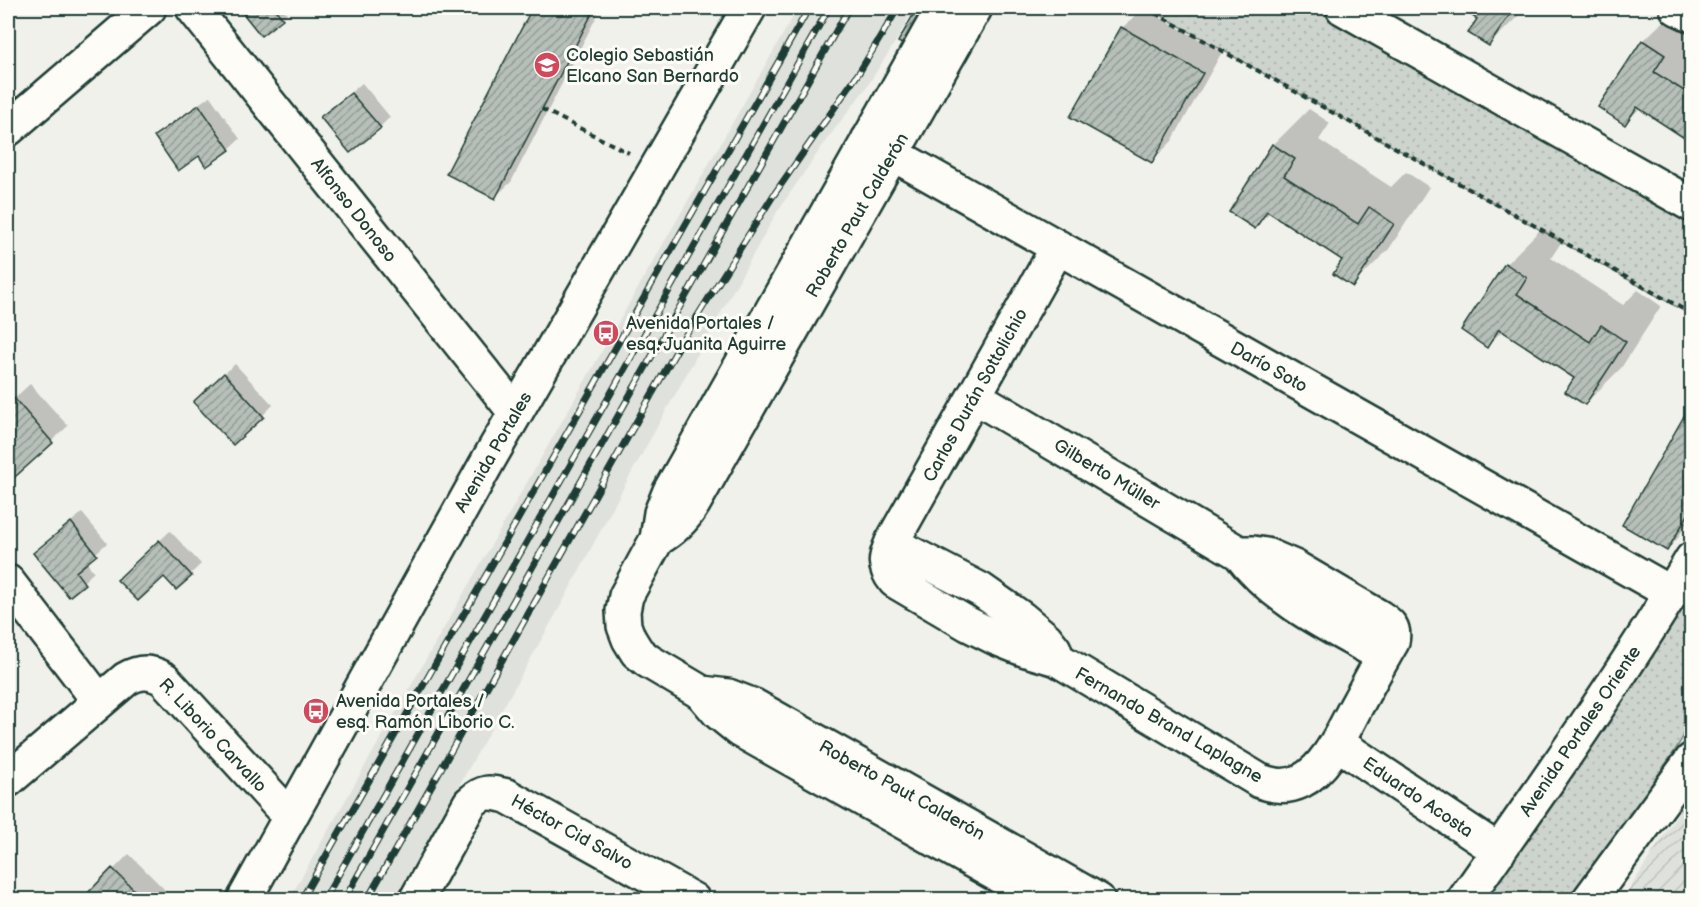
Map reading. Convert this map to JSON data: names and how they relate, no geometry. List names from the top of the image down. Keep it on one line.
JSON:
{"streets":{"street":["Alfonso Donoso","Roberto Paut Calderón","Darío Soto","Carlos Durán Sottolichio","Avenida Portales","Gilberto Müller","Fernando Brand Laplagne","Avenida Portales Oriente","R. Liborio Carvallo","Eduardo Acosta","Héctor Cid Salvo"]},"crossings":[["Alfonso Donoso","Avenida Portales"],["Roberto Paut Calderón","Darío Soto"],["Darío Soto","Carlos Durán Sottolichio"],["Darío Soto","Avenida Portales Oriente"],["Carlos Durán Sottolichio","Gilberto Müller"],["Carlos Durán Sottolichio","Fernando Brand Laplagne"],["Avenida Portales","R. Liborio Carvallo"],["Gilberto Müller","Fernando Brand Laplagne"],["Gilberto Müller","Eduardo Acosta"],["Fernando Brand Laplagne","Eduardo Acosta"],["Avenida Portales Oriente","Eduardo Acosta"]],"places":{"school or university":["Colegio Sebastián Elcano San Bernardo"],"bus stop":["Avenida Portales / esq. Juanita Aguirre","Avenida Portales / esq. Ramón Liborio C."]}}
